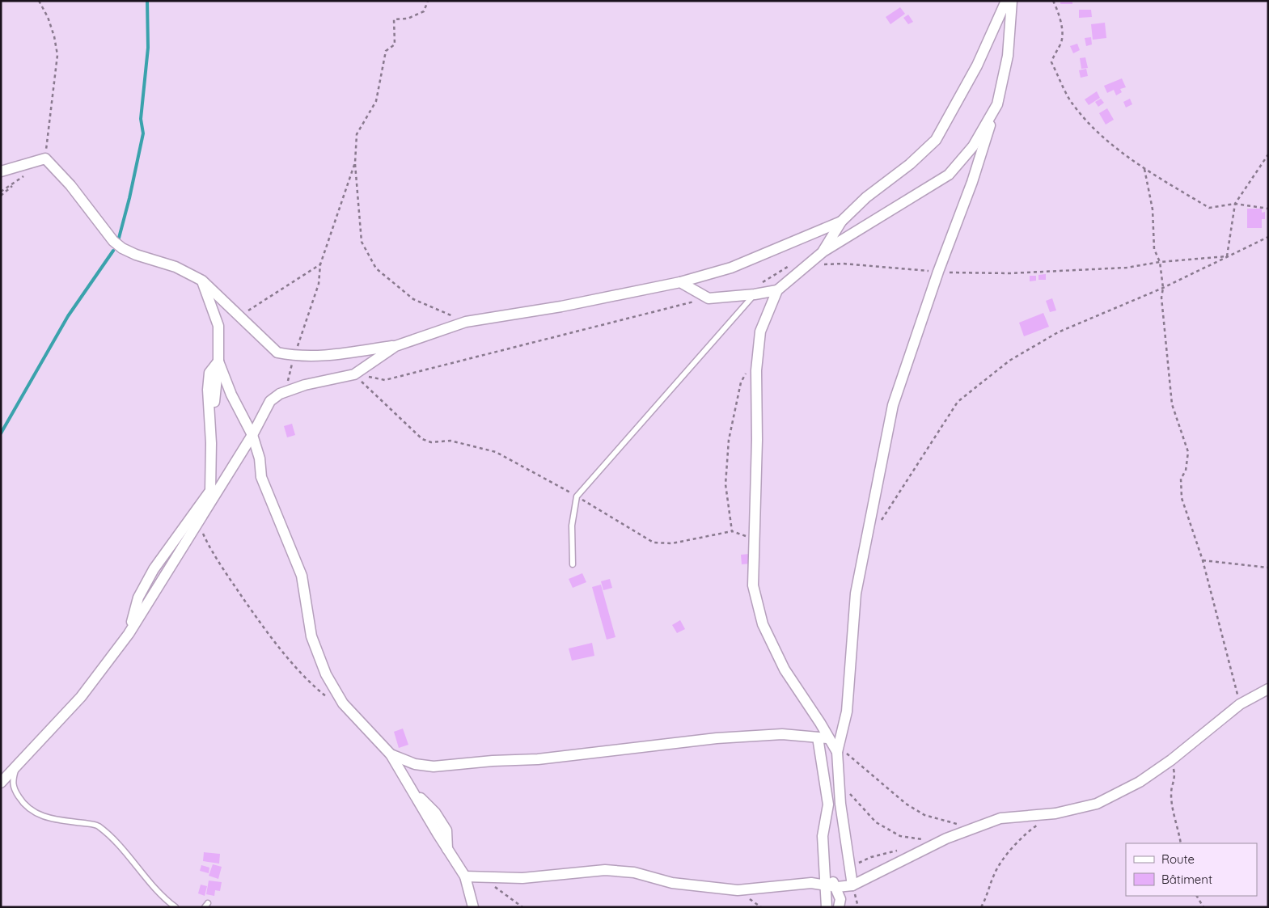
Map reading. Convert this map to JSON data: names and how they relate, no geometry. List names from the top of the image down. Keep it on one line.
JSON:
{"legend":["Route","Bâtiment"]}
